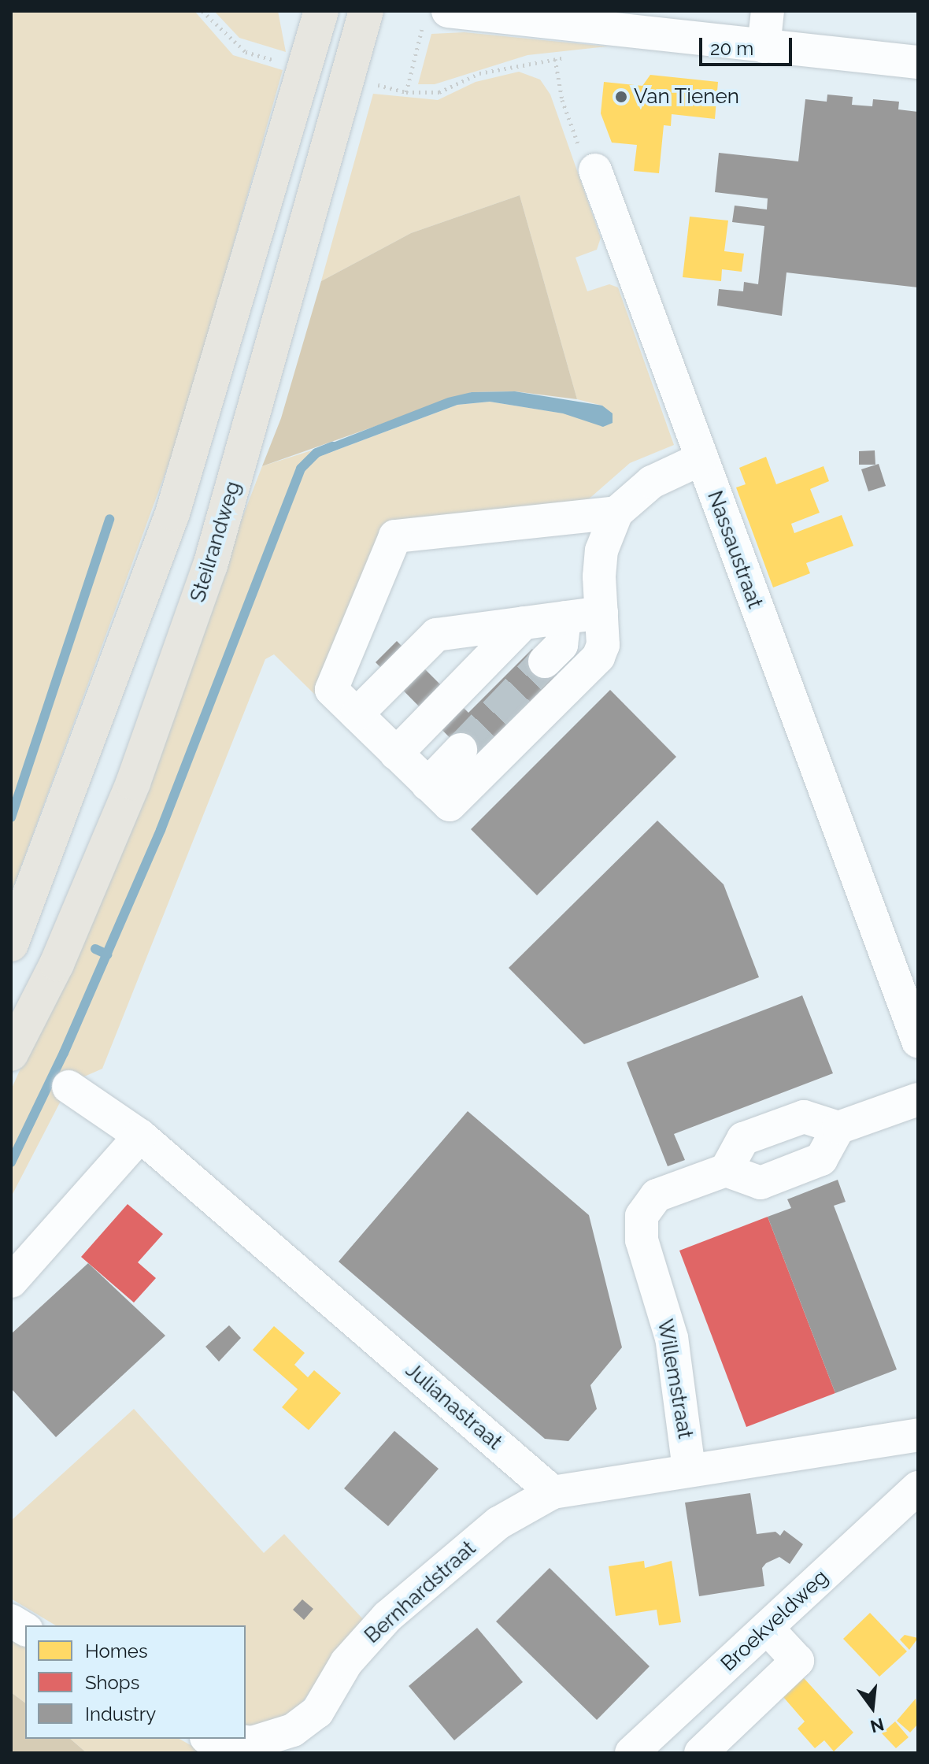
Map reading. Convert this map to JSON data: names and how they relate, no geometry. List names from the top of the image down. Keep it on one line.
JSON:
{"streets":{"main road":["Steilrandweg"],"street":["Nassaustraat","Willemstraat","Julianastraat","Bernhardstraat","Broekveldweg"]},"crossings":[["Julianastraat","Bernhardstraat"]],"places":["Van Tienen"],"legend":["Homes","Shops","Industry"],"scale_bar":"20 m","north":"bottom"}
